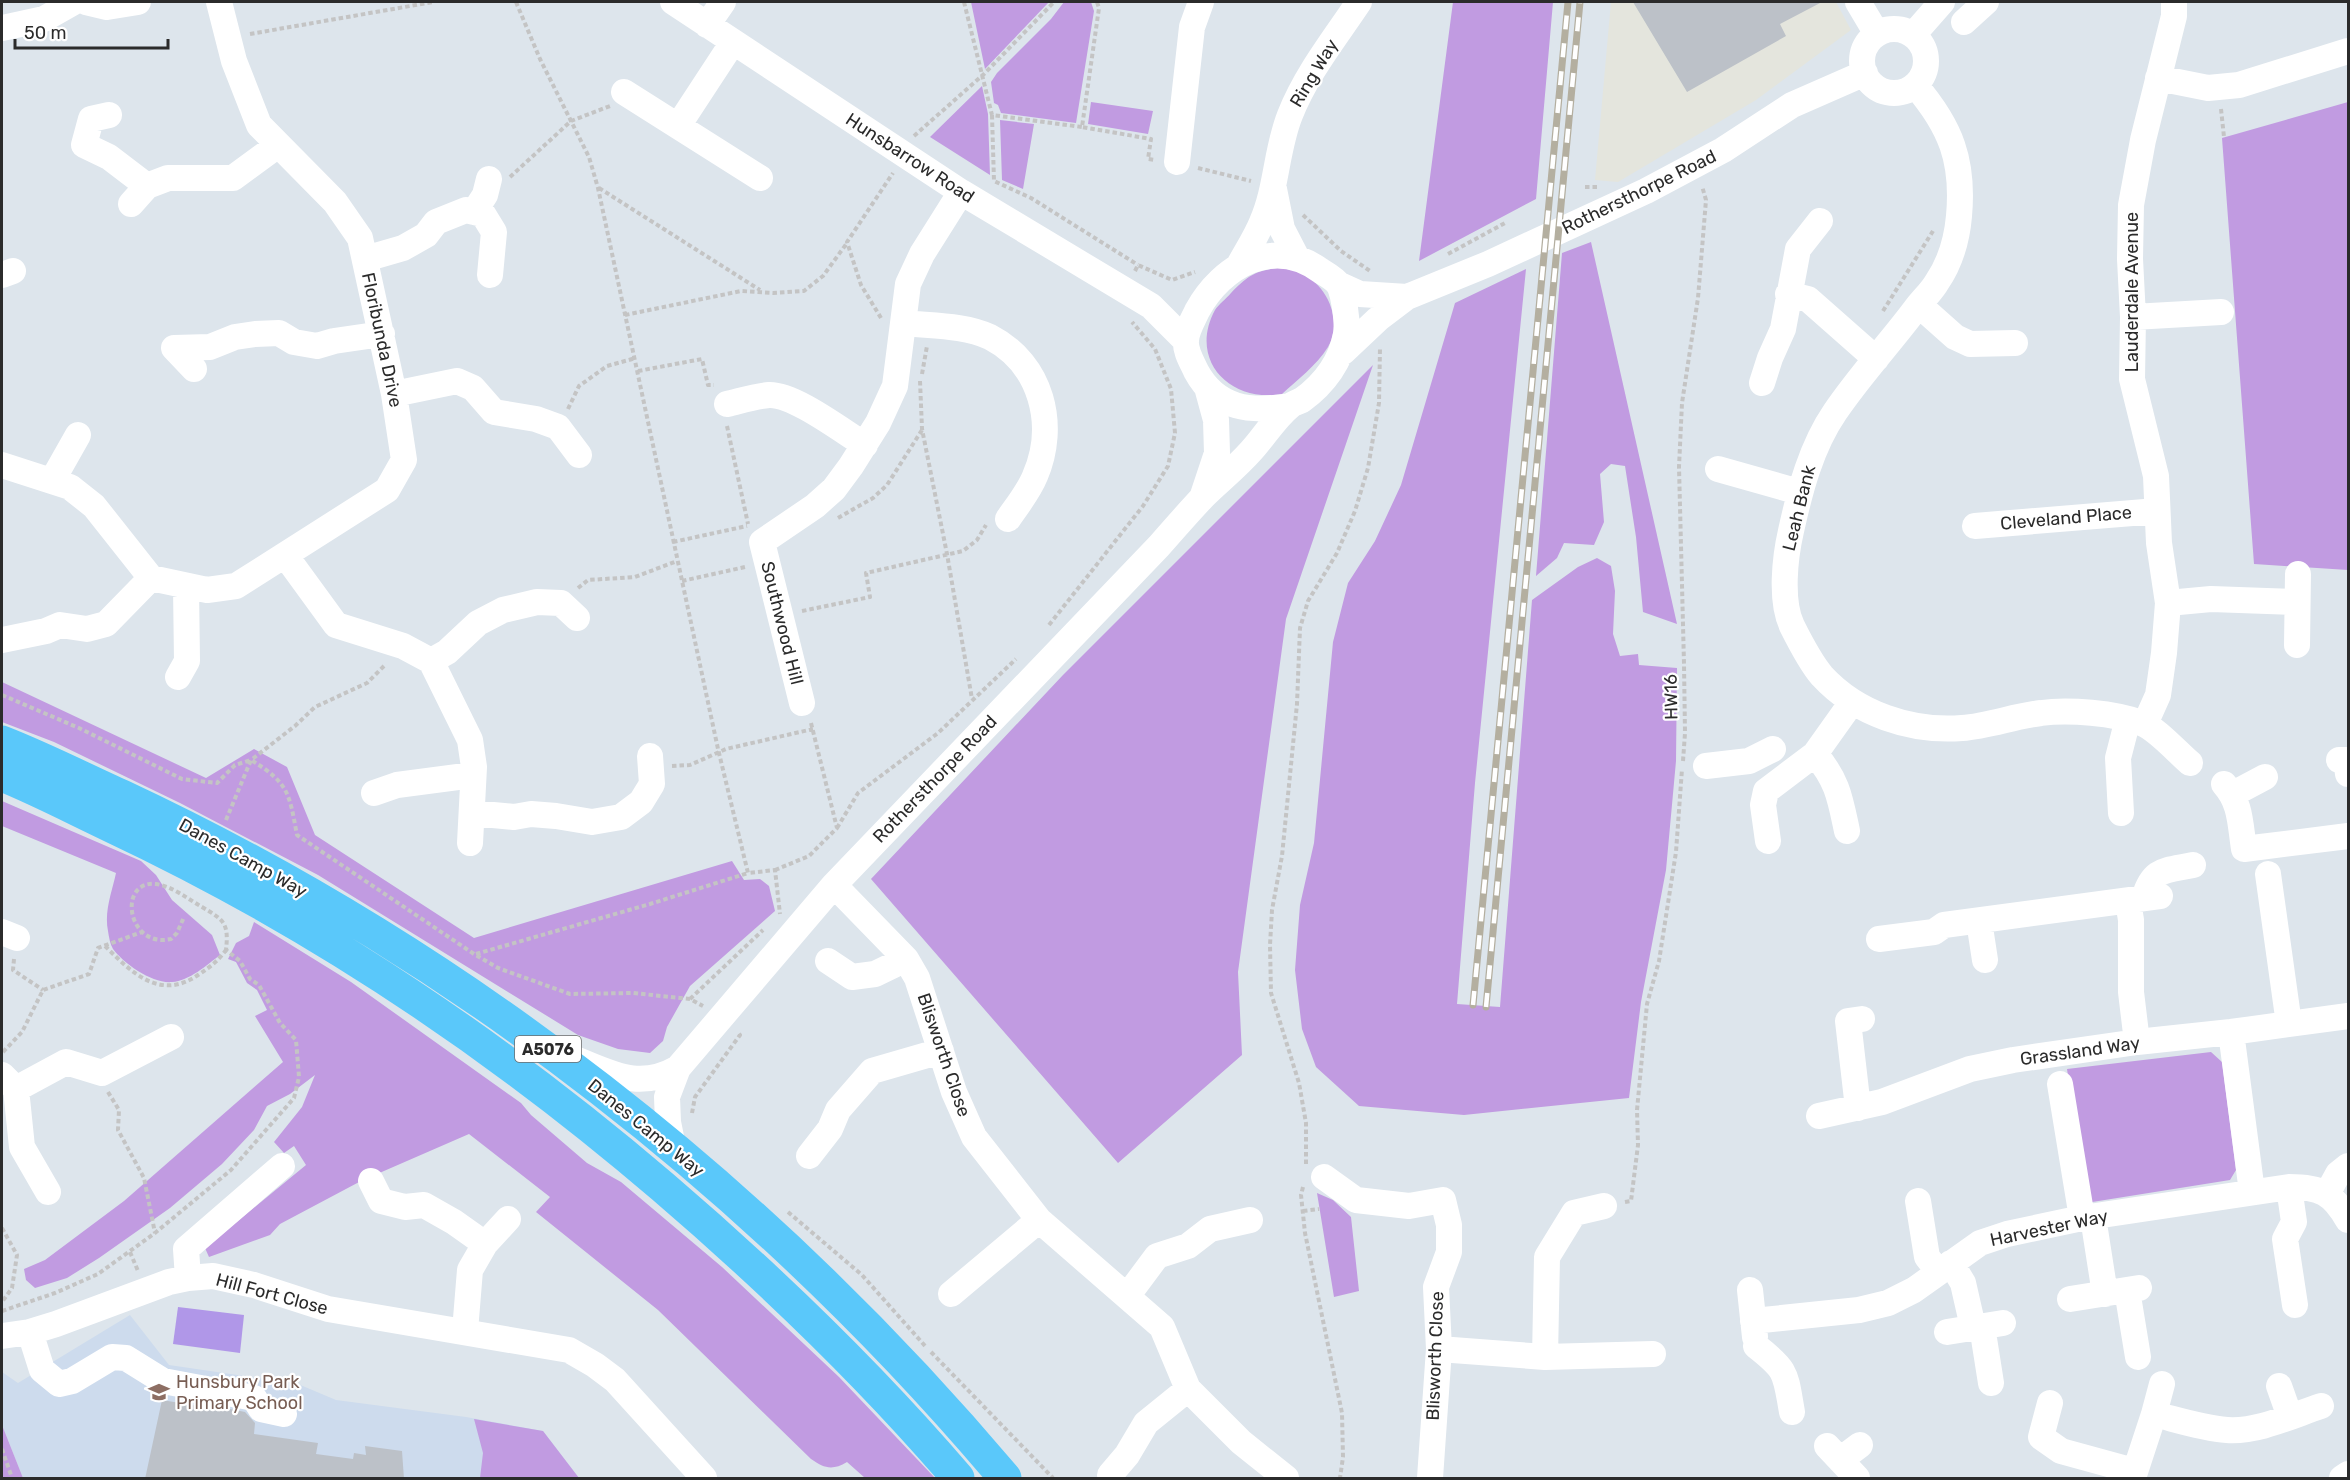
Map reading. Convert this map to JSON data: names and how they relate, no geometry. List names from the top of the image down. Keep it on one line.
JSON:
{"streets":{"highway":["Danes Camp Way","A5076"],"street":["Ring Way","Hunsbarrow Road","Rothersthorpe Road","Lauderdale Avenue","Floribunda Drive","Leah Bank","Cleveland Place","Southwood Hill","Grassland Way","Blisworth Close","Harvester Way","Hill Fort Close"],"path":["HW16"]},"crossings":[["Ring Way","Hunsbarrow Road"],["Ring Way","Rothersthorpe Road"],["Hunsbarrow Road","Rothersthorpe Road"],["Hunsbarrow Road","Southwood Hill"],["Rothersthorpe Road","Leah Bank"],["Rothersthorpe Road","HW16"],["Rothersthorpe Road","Danes Camp Way"],["Rothersthorpe Road","Blisworth Close"],["Lauderdale Avenue","Leah Bank"],["Lauderdale Avenue","Cleveland Place"]],"places":{"school or university":["Hunsbury Park Primary School"]},"scale_bar":"50 m"}
